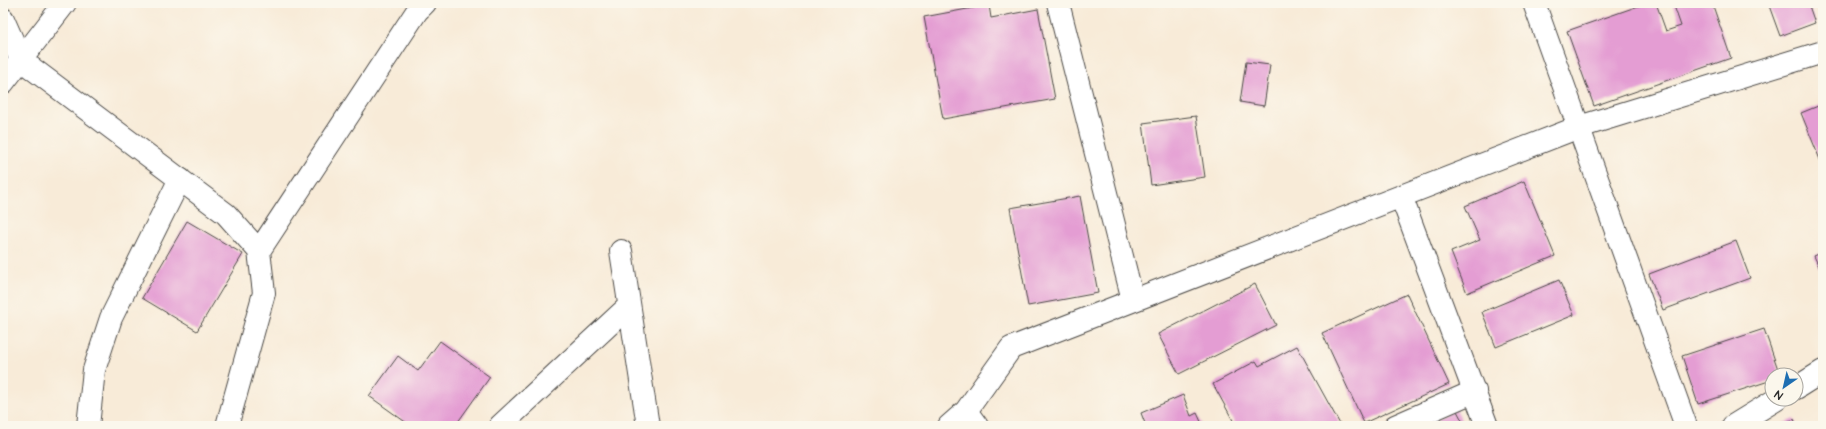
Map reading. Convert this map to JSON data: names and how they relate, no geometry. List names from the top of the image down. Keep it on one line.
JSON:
{"north":"bottom left"}
